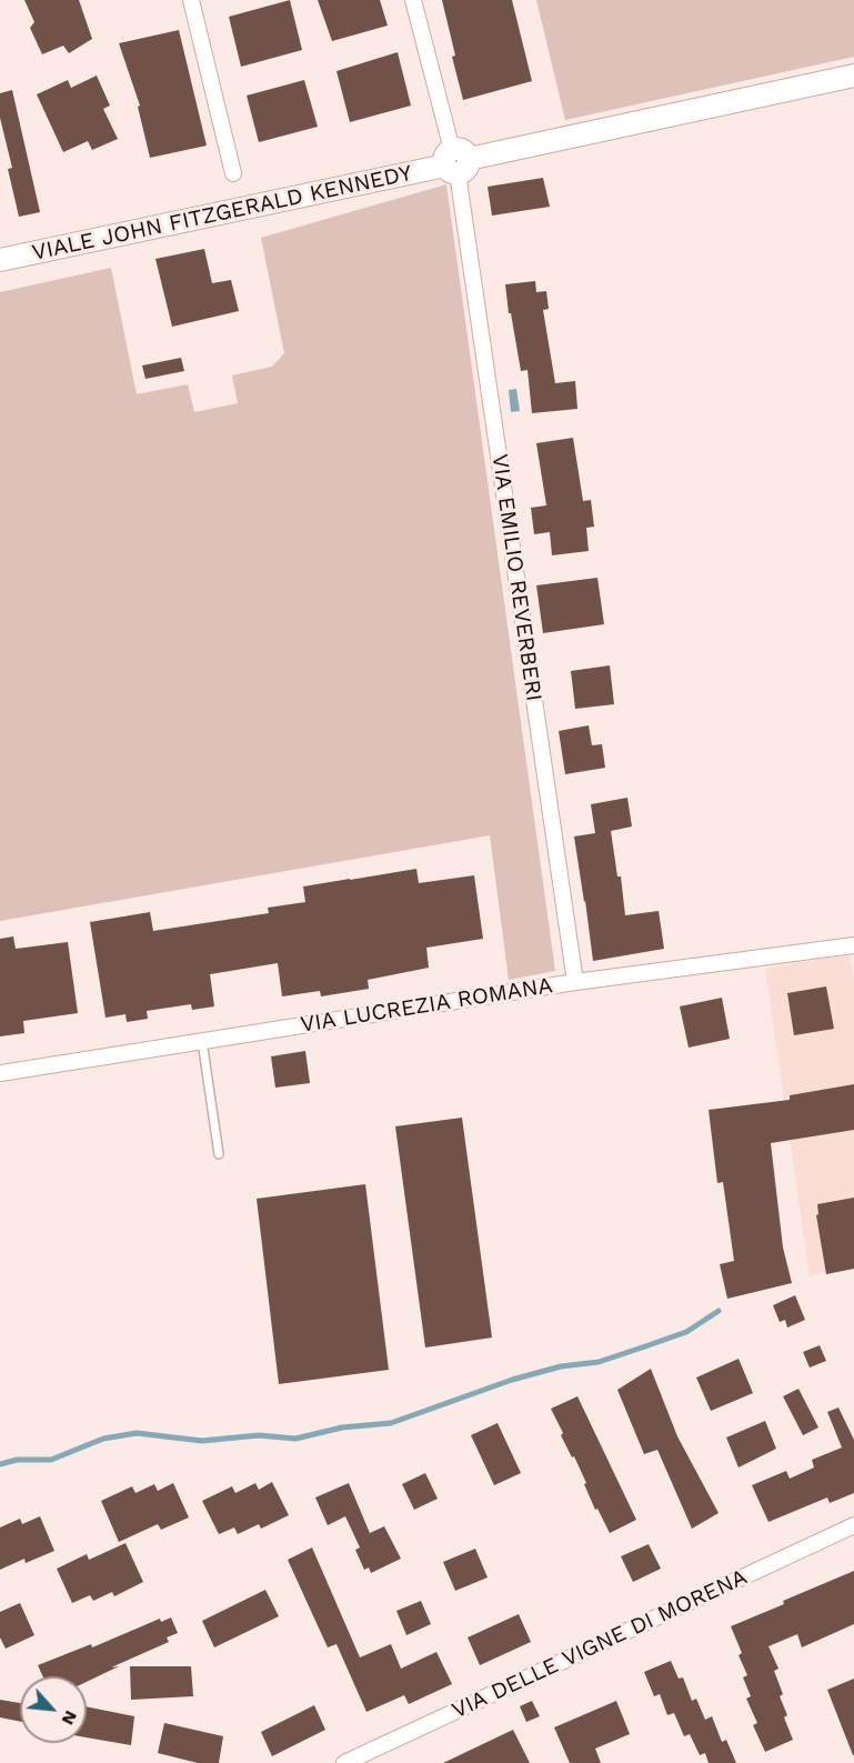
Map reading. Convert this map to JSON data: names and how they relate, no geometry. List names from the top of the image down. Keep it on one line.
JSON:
{"streets":{"street":["VIALE JOHN FITZGERALD KENNEDY","VIA EMILIO REVERBERI","VIA LUCREZIA ROMANA","VIA DELLE VIGNE DI MORENA"]},"crossings":[["VIALE JOHN FITZGERALD KENNEDY","VIA EMILIO REVERBERI"],["VIA EMILIO REVERBERI","VIA LUCREZIA ROMANA"]],"north":"bottom right"}
